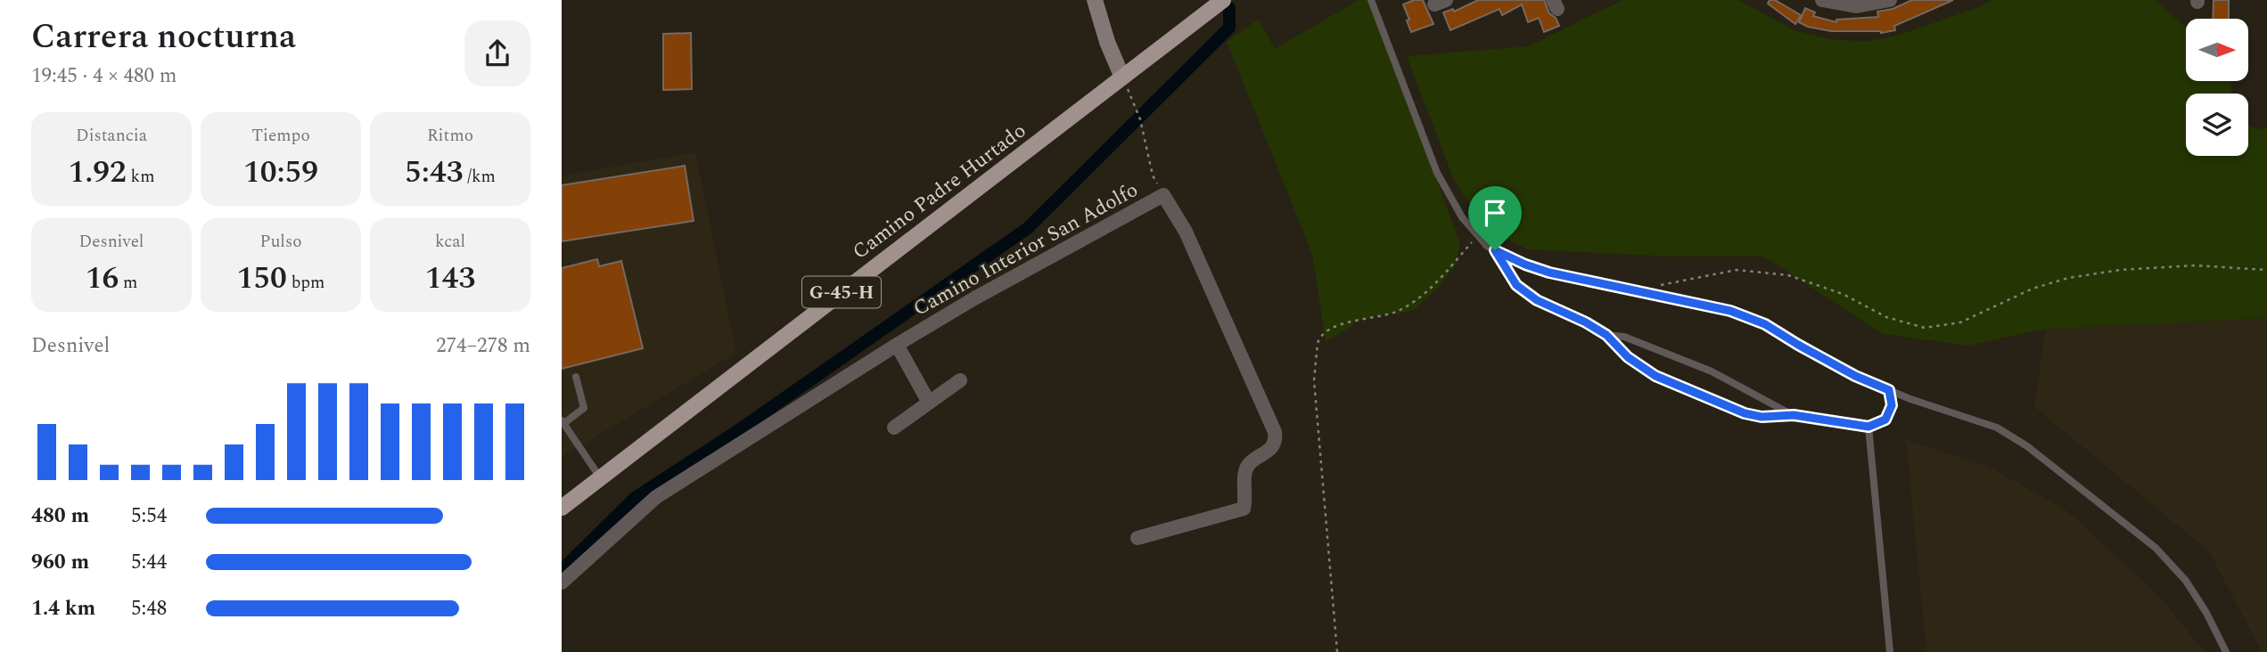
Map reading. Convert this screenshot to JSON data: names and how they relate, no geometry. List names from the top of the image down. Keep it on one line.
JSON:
{"streets":{"main road":["Camino Padre Hurtado","G-45-H"],"street":["Camino Interior San Adolfo"]},"north":"right","page":{"heading":["Carrera nocturna","19:45 · 4 × 480 m"],"stats":[["Distancia","1.92 km"],["Tiempo","10:59"],["Ritmo","5:43 /km"],["Desnivel","16 m"],["Pulso","150 bpm"],["kcal","143"]],"chart":["Desnivel","274–278 m"],"list":[{"name":"480 m","note":"5:54"},{"name":"960 m","note":"5:44"},{"name":"1.4 km","note":"5:48"}]}}
